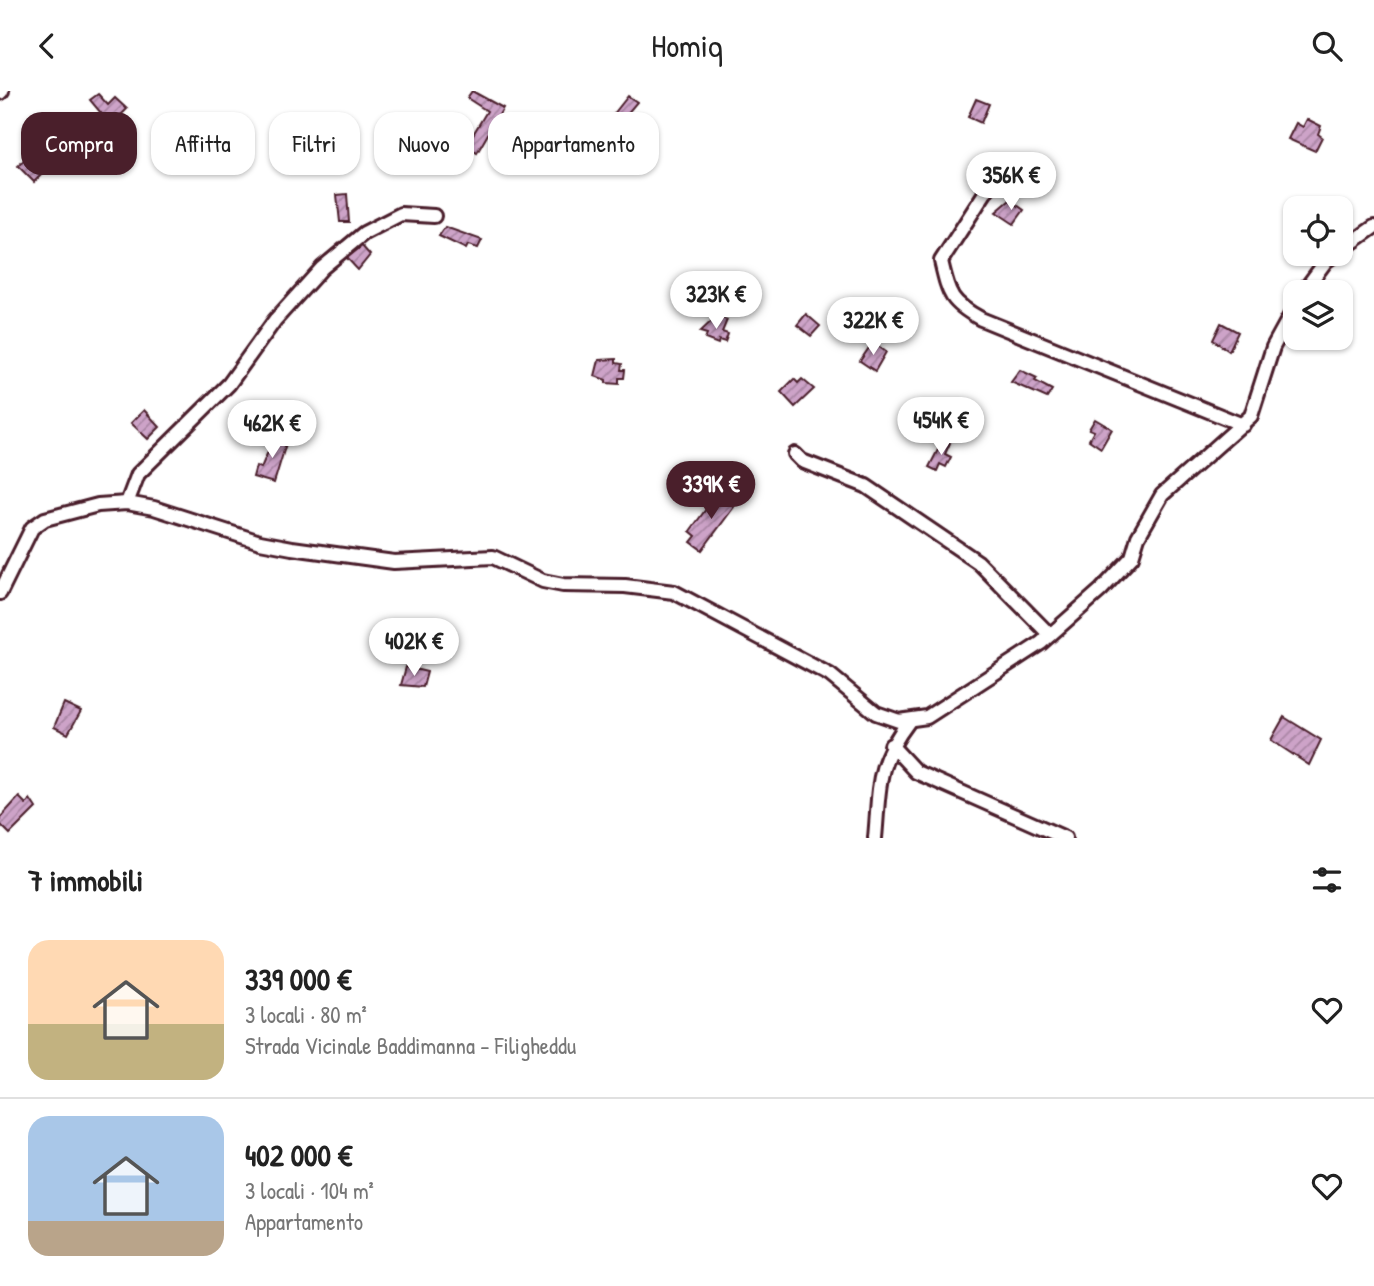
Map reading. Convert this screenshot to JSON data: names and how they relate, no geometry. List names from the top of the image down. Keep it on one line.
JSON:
{"page":{"header":"Homiq","chip":["Compra","Affitta","Filtri","Nuovo","Appartamento"],"price":["356K €","323K €","322K €","454K €","462K €","339K €","402K €"],"heading":"7 immobili","list":[{"name":"339 000 €","note":"3 locali · 80 m² · Strada Vicinale Baddimanna - Filigheddu"},{"name":"402 000 €","note":"3 locali · 104 m² · Appartamento"}]}}
